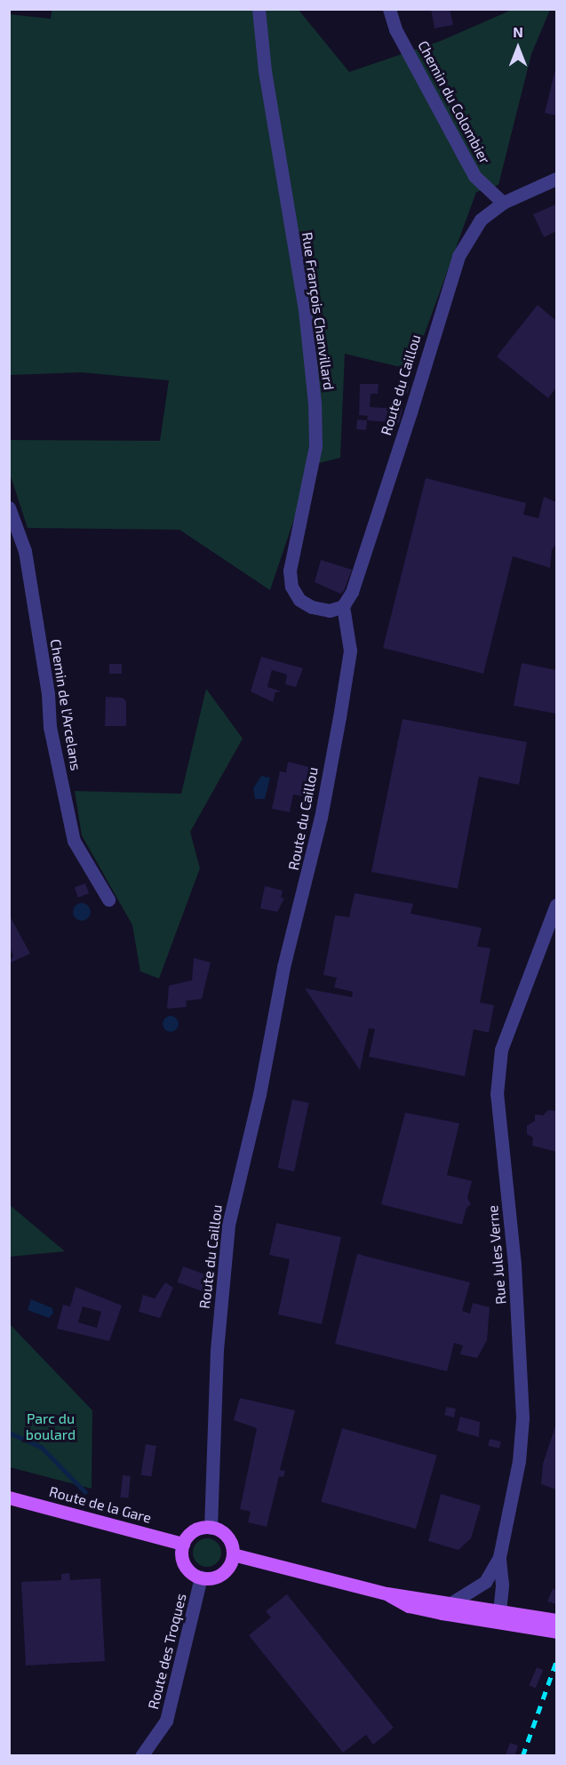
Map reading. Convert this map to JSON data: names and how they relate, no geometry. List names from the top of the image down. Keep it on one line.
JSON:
{"streets":{"main road":["Route de la Gare"],"street":["Chemin du Colombier","Rue François Chanvillard","Route du Caillou","Chemin de l'Arcelans","Rue Jules Verne","Route des Troques"]},"crossings":[["Chemin du Colombier","Route du Caillou"],["Rue François Chanvillard","Route du Caillou"],["Route du Caillou","Route de la Gare"],["Route du Caillou","Route des Troques"],["Route de la Gare","Route des Troques"]],"parks":["Parc du boulard"],"north":"top"}
